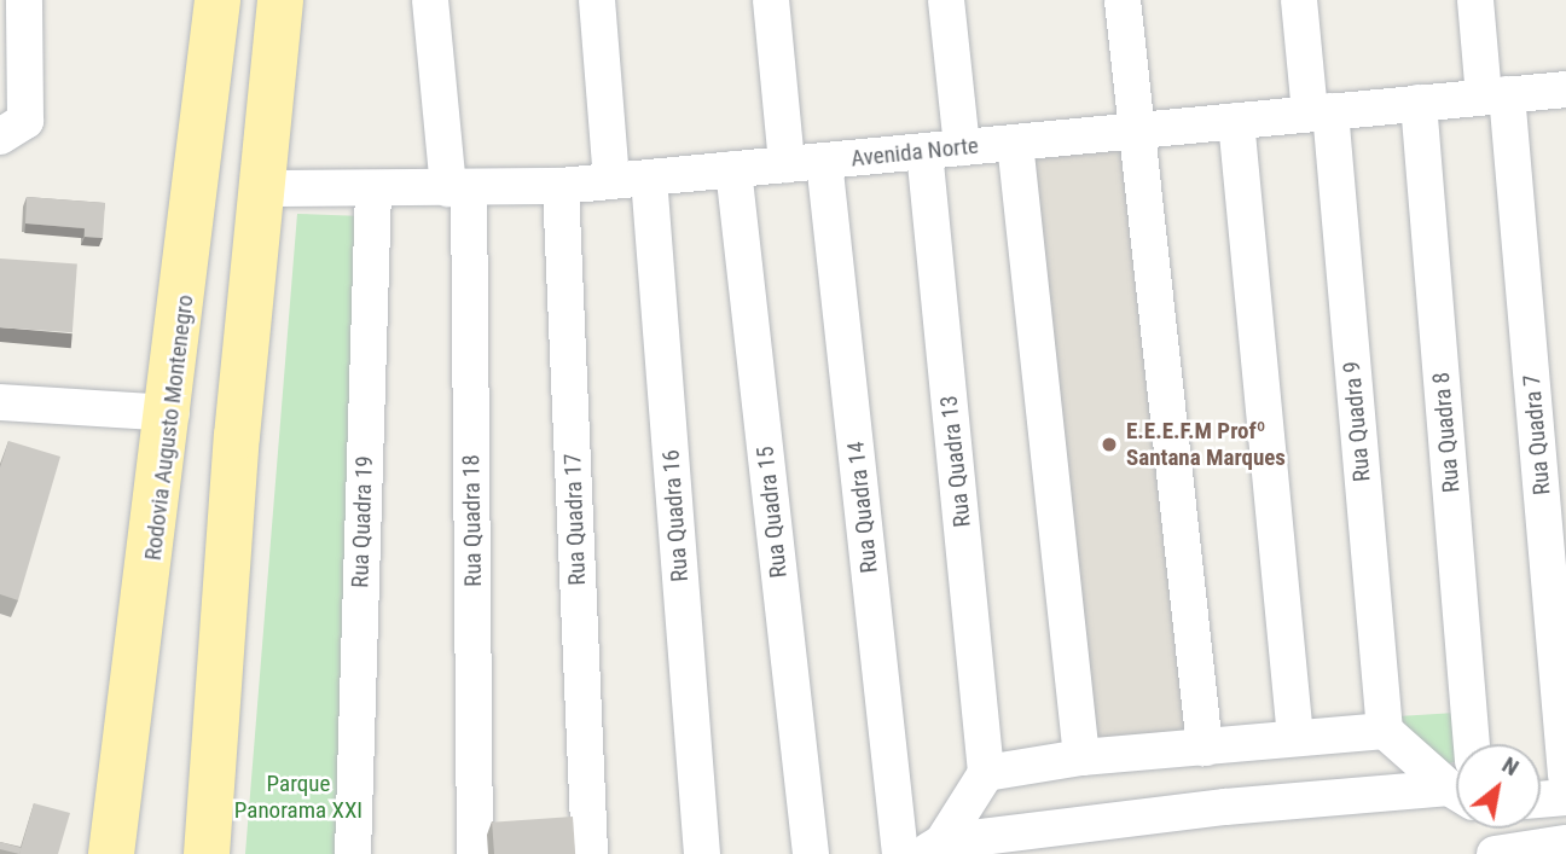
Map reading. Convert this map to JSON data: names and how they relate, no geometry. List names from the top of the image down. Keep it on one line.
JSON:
{"streets":{"main road":["Rodovia Augusto Montenegro"],"street":["Avenida Norte","Rua Quadra 9","Rua Quadra 8","Rua Quadra 7","Rua Quadra 13","Rua Quadra 14","Rua Quadra 15","Rua Quadra 16","Rua Quadra 17","Rua Quadra 18","Rua Quadra 19"]},"crossings":[["Avenida Norte","Rua Quadra 9"],["Avenida Norte","Rua Quadra 8"],["Avenida Norte","Rua Quadra 7"],["Avenida Norte","Rua Quadra 13"],["Avenida Norte","Rua Quadra 14"],["Avenida Norte","Rua Quadra 15"],["Avenida Norte","Rua Quadra 16"],["Avenida Norte","Rua Quadra 17"],["Avenida Norte","Rua Quadra 18"],["Avenida Norte","Rua Quadra 19"]],"parks":["Parque Panorama XXI"],"places":["E.E.E.F.M Profº Santana Marques"],"north":"top right"}
